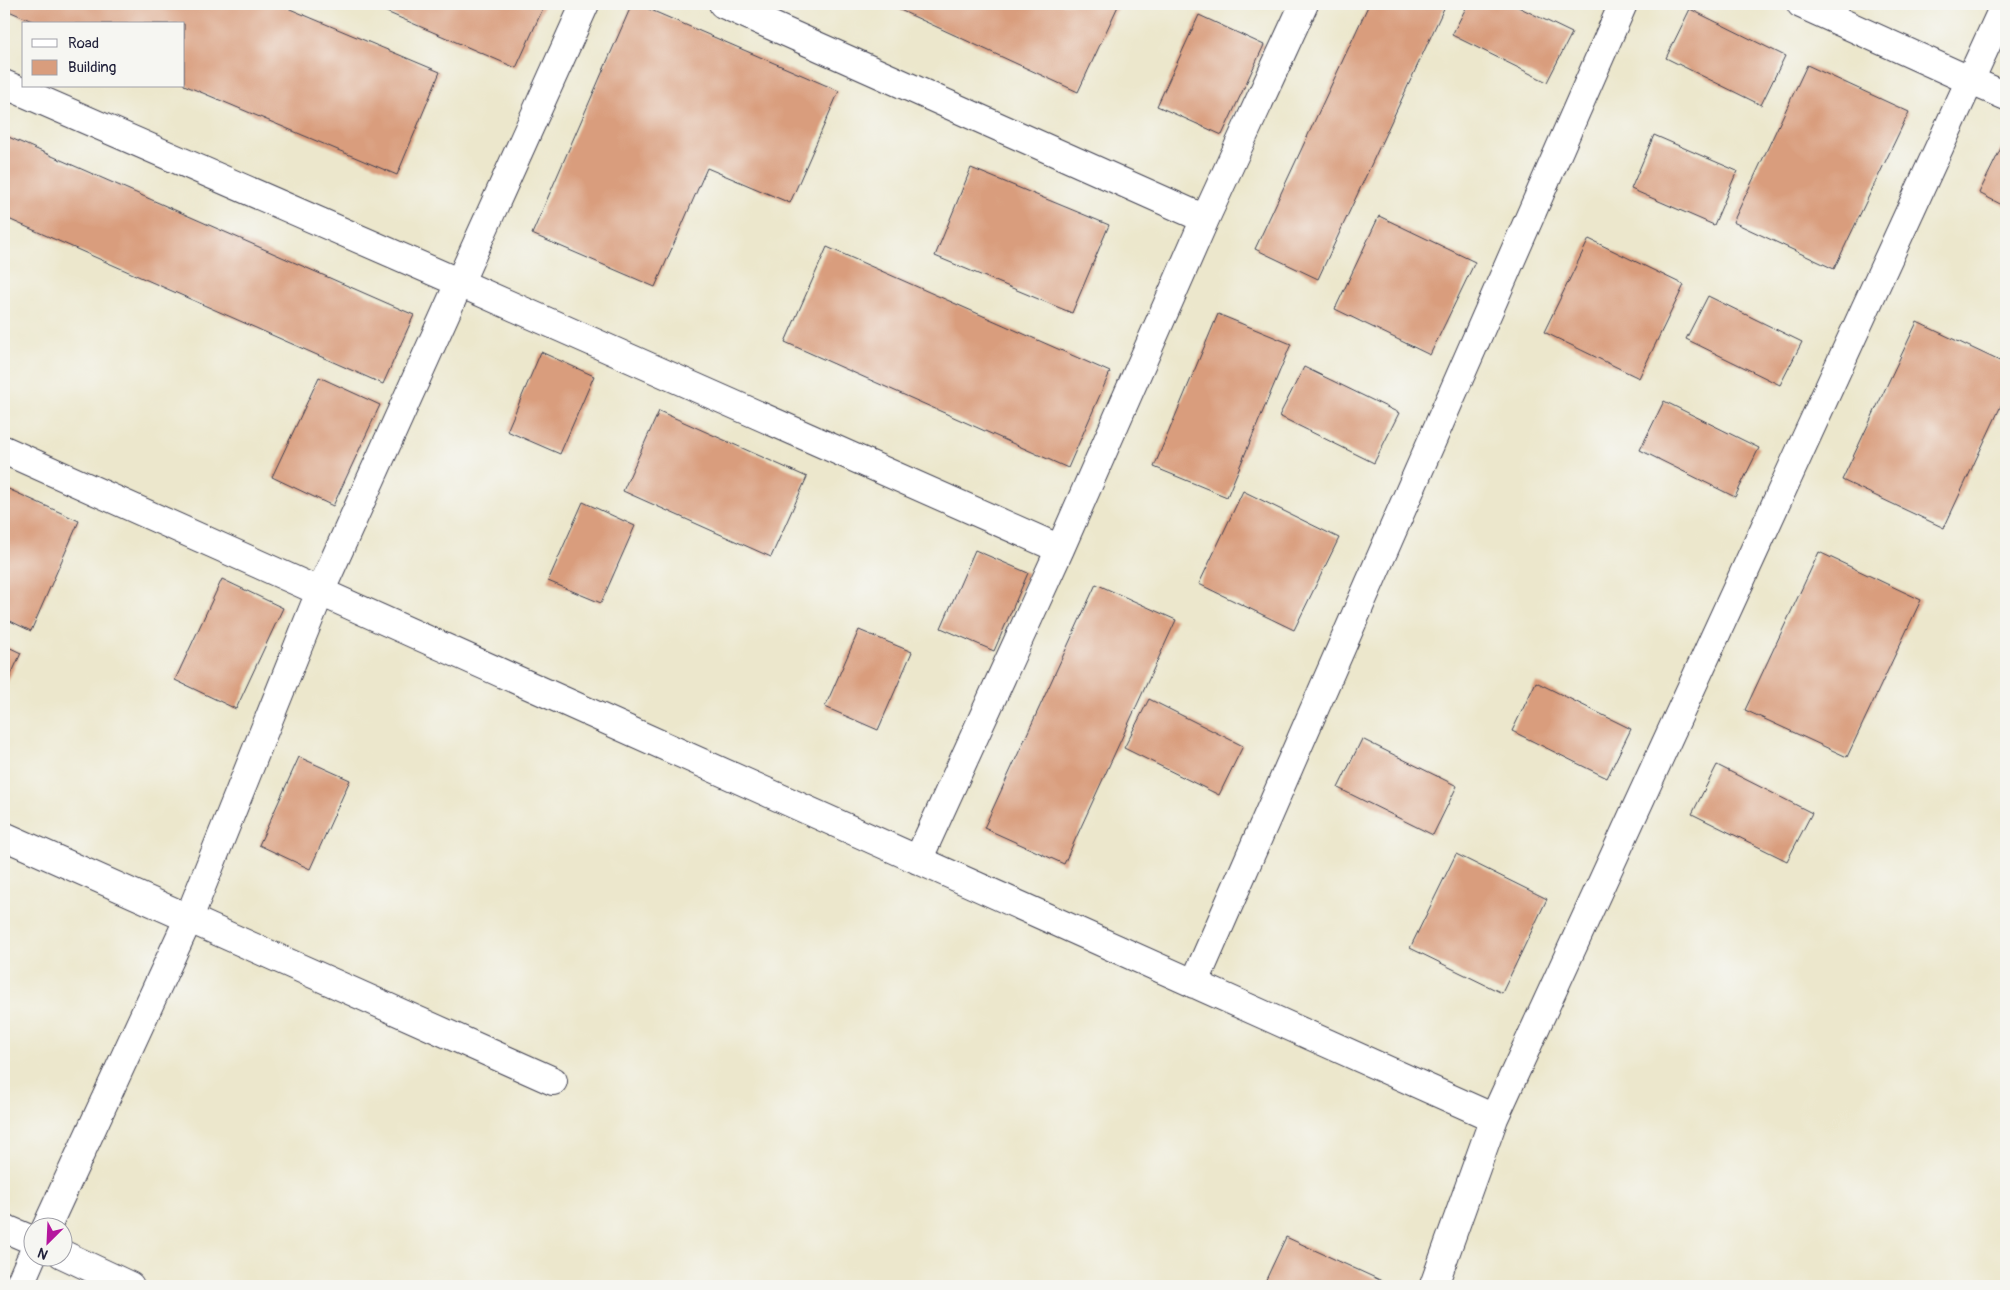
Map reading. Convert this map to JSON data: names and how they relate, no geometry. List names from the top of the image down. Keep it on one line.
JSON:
{"legend":["Road","Building"],"north":"bottom left"}
